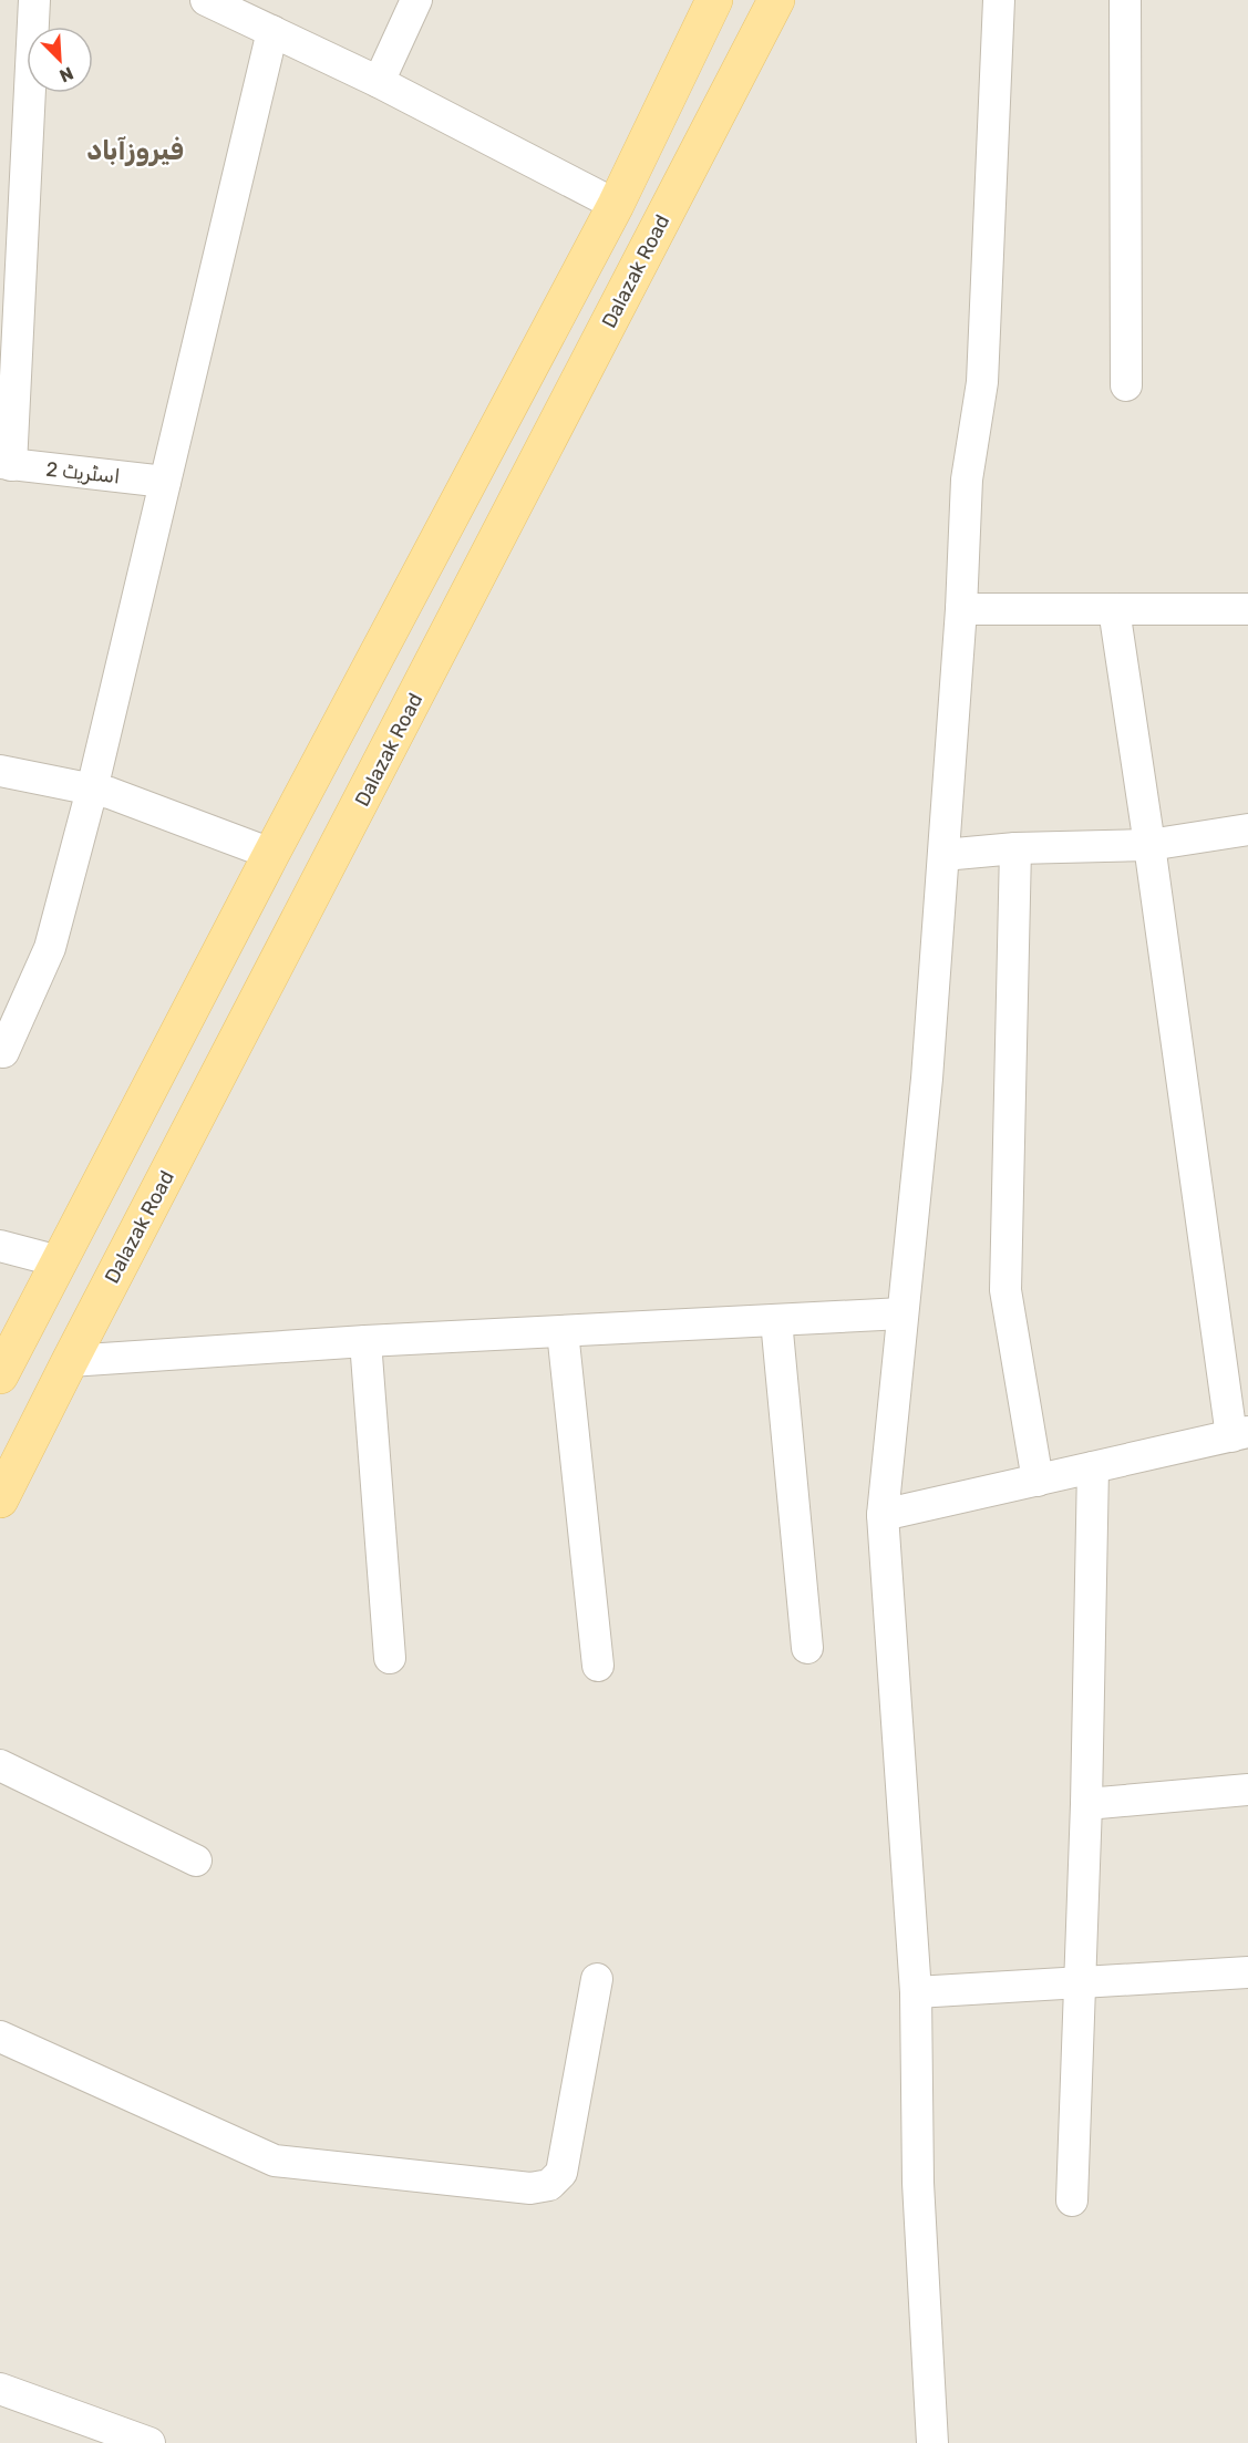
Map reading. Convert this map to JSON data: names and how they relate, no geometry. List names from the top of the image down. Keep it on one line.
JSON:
{"streets":{"main road":["Dalazak Road"],"street":["اسٹریٹ 2"]},"districts":["فیروزآباد"],"north":"bottom right"}
